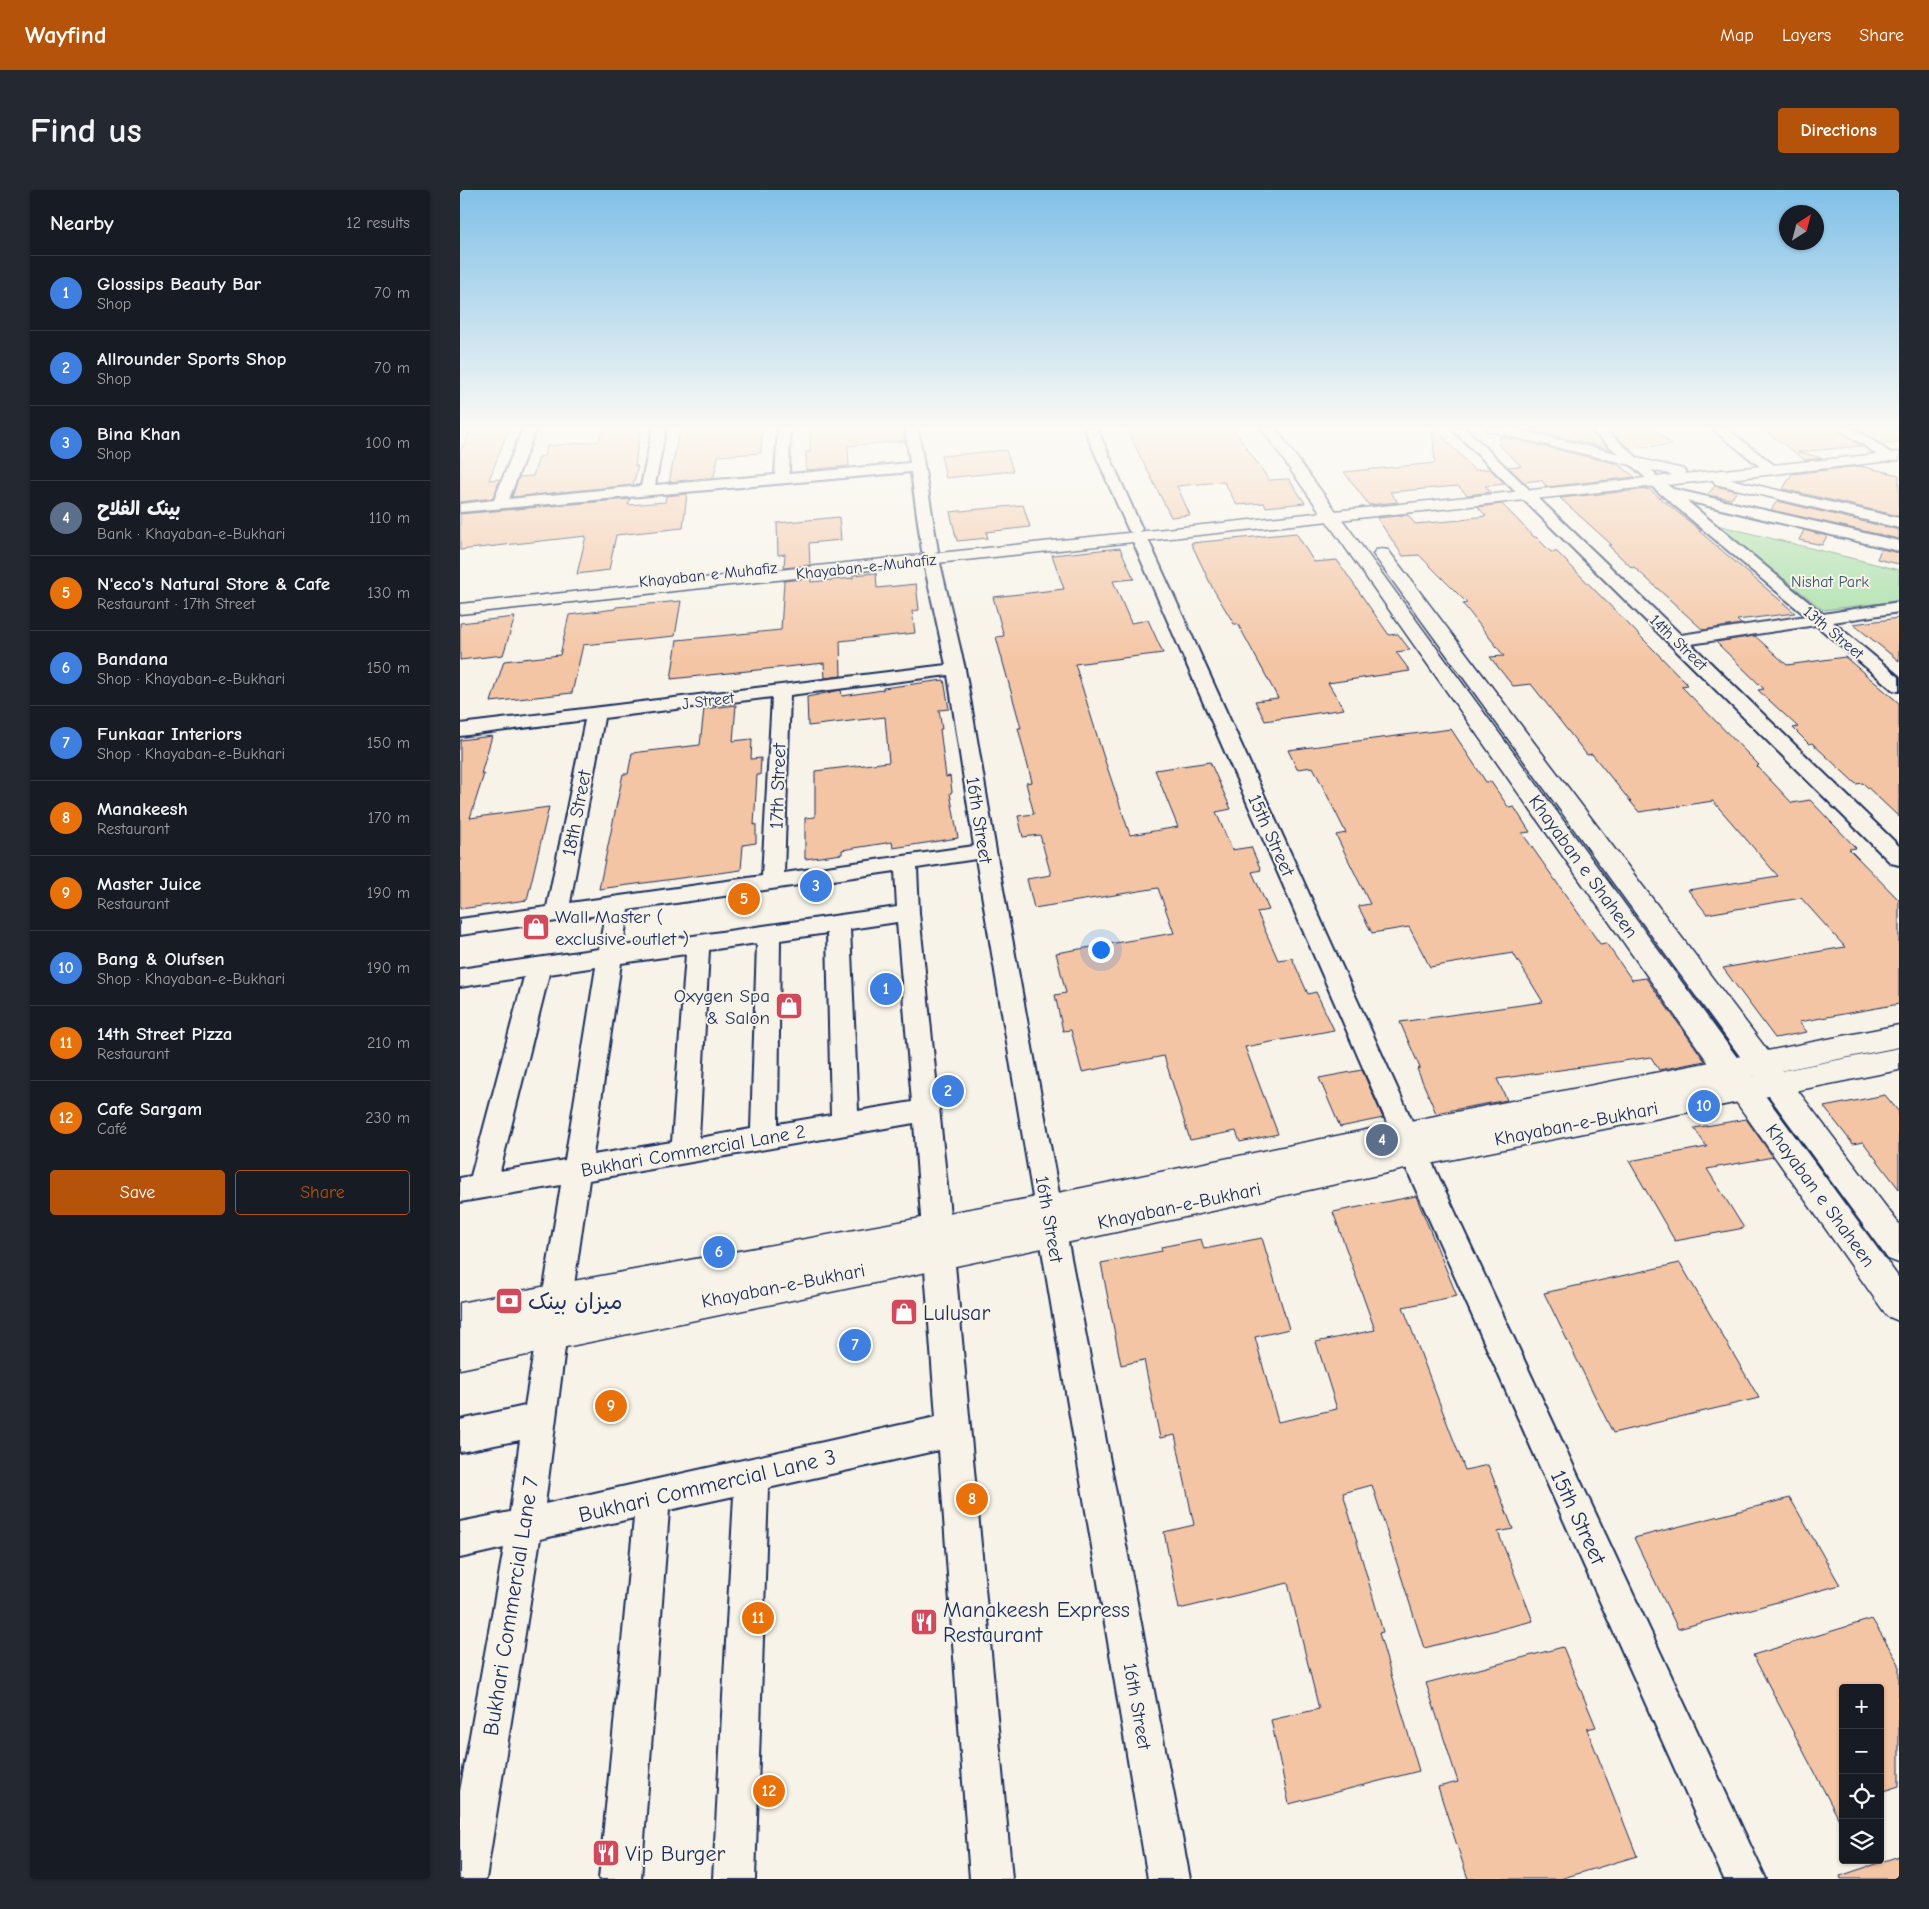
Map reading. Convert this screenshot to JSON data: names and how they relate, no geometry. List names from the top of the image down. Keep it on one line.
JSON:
{"streets":{"street":["Khayaban-e-Muhafiz","Khayaban e Muhafiz","13th Street","14th Street","J Street","17th Street","18th Street","16th Street","15th Street","Khayaban e Shaheen","Khayaban-e-Bukhari","Bukhari Commercial Lane 2","Bukhari Commercial Lane 3","Bukhari Commercial Lane 7"]},"crossings":[["Khayaban-e-Muhafiz","Khayaban e Muhafiz"],["Khayaban e Muhafiz","16th Street"],["Khayaban e Muhafiz","15th Street"],["J Street","17th Street"],["J Street","18th Street"],["J Street","16th Street"],["16th Street","Khayaban-e-Bukhari"],["15th Street","Khayaban-e-Bukhari"],["Khayaban e Shaheen","Khayaban-e-Bukhari"],["Khayaban-e-Bukhari","Bukhari Commercial Lane 7"],["Bukhari Commercial Lane 2","Bukhari Commercial Lane 7"],["Bukhari Commercial Lane 3","Bukhari Commercial Lane 7"]],"parks":["Nishat Park"],"places":{"shop":["Wall Master ( exclusive outlet )","Oxygen Spa & Salon","Lulusar"],"bank":["میزان بینک"],"restaurant":["Manakeesh Express Restaurant","Vip Burger"]},"north":"top right","page":{"header":"Wayfind","nav":["Map","Layers","Share"],"buttons":["Directions",["Save","Share"]],"title":"Find us","heading":["Nearby","12 results"],"list":[{"mark":"1","name":"Glossips Beauty Bar","note":"Shop","value":"70 m"},{"mark":"2","name":"Allrounder Sports Shop","note":"Shop","value":"70 m"},{"mark":"3","name":"Bina Khan","note":"Shop","value":"100 m"},{"mark":"4","name":"بینک الفلاح","note":"Bank · Khayaban-e-Bukhari","value":"110 m"},{"mark":"5","name":"N'eco's Natural Store & Cafe","note":"Restaurant · 17th Street","value":"130 m"},{"mark":"6","name":"Bandana","note":"Shop · Khayaban-e-Bukhari","value":"150 m"},{"mark":"7","name":"Funkaar Interiors","note":"Shop · Khayaban-e-Bukhari","value":"150 m"},{"mark":"8","name":"Manakeesh","note":"Restaurant","value":"170 m"},{"mark":"9","name":"Master Juice","note":"Restaurant","value":"190 m"},{"mark":"10","name":"Bang & Olufsen","note":"Shop · Khayaban-e-Bukhari","value":"190 m"},{"mark":"11","name":"14th Street Pizza","note":"Restaurant","value":"210 m"},{"mark":"12","name":"Cafe Sargam","note":"Café","value":"230 m"}],"pins":["3","5","1","2","10","4","6","7","9","8","11","12"],"map_buttons":["+","−"]}}
